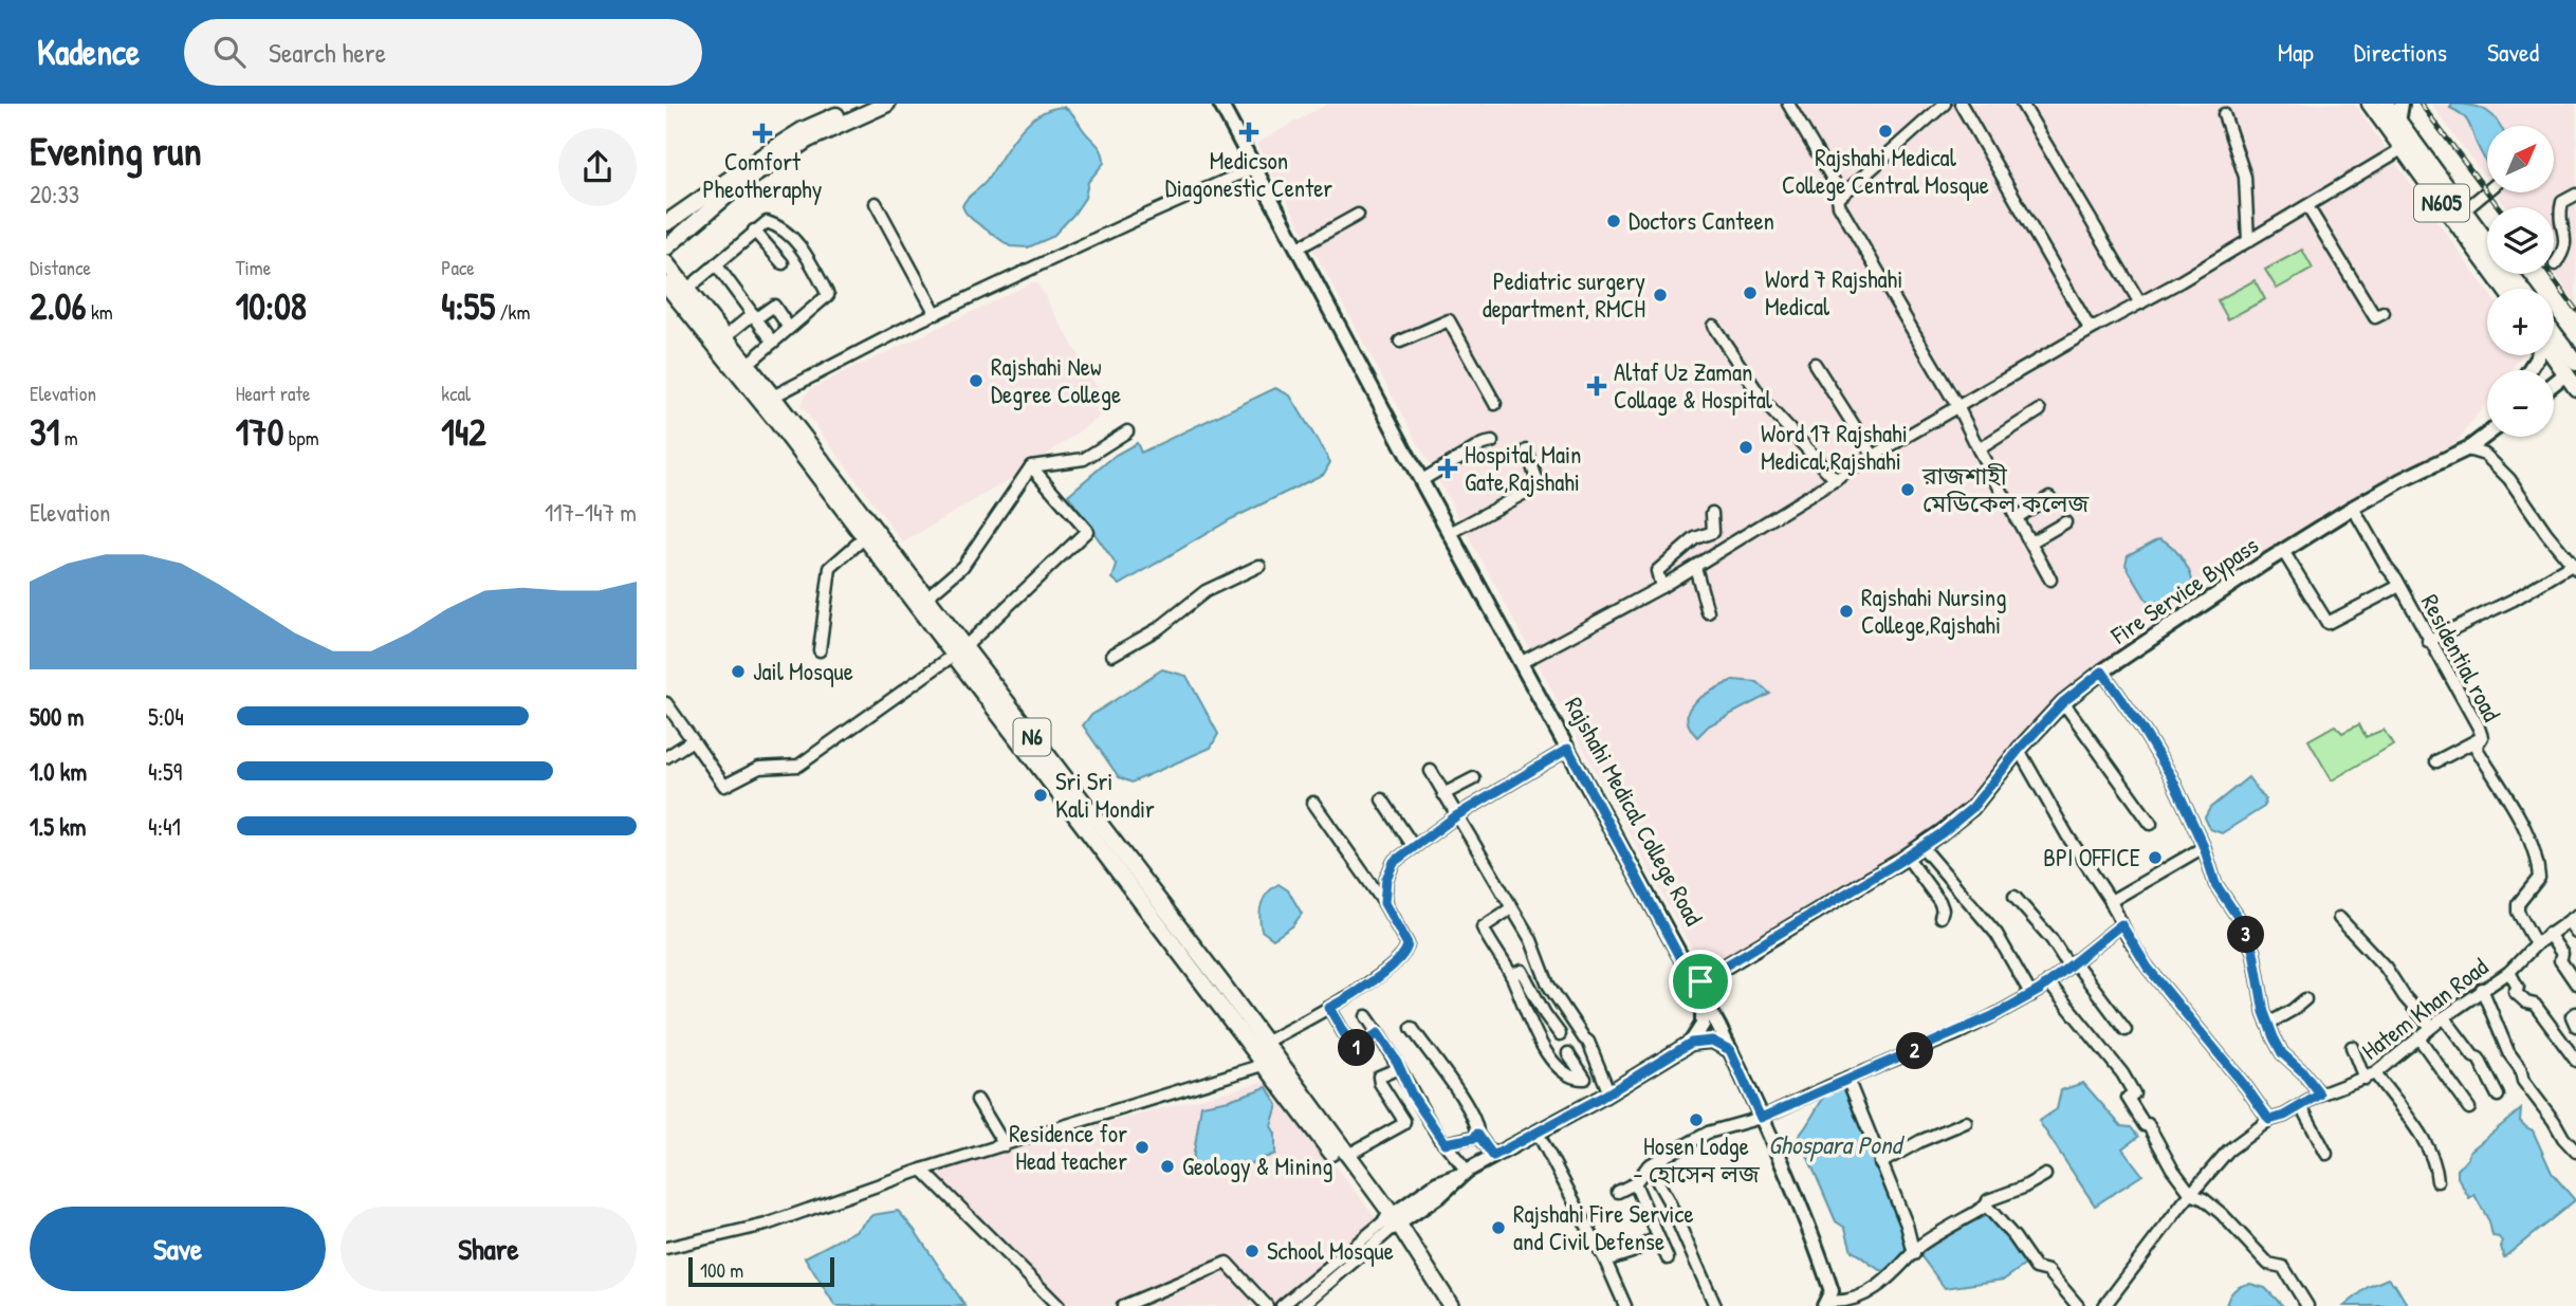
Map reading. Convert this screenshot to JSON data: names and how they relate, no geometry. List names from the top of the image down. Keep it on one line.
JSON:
{"streets":{"highway":["N605","N6"],"main road":["Fire Service Bypass","Rajshahi Medical College Road"],"street":["Residential road","Hatem Khan Road"]},"crossings":[["Fire Service Bypass","Residential road"],["Fire Service Bypass","Rajshahi Medical College Road"],["Residential road","Hatem Khan Road"]],"water":["Ghospara Pond"],"places":{"other":["Rajshahi Medical College Central Mosque","Doctors Canteen","Word 7 Rajshahi Medical","Pediatric surgery department, RMCH","Rajshahi New Degree College","Word 17 Rajshahi Medical,Rajshahi","রাজশাহী মেডিকেল কলেজ","Rajshahi Nursing College,Rajshahi","Jail Mosque","Sri Sri Kali Mondir","BPI OFFICE","Hosen Lodge - হোসেন লজ","Residence for Head teacher","Geology & Mining","Rajshahi Fire Service and Civil Defense","School Mosque"],"health":["Medicson Diagonestic Center","Comfort Pheotheraphy","Altaf Uz Zaman Collage & Hospital","Hospital Main Gate,Rajshahi"]},"scale_bar":"100 m","north":"top right","page":{"header":"Kadence","search":"Search here","nav":["Map","Directions","Saved"],"heading":["Evening run","20:33"],"map_buttons":["+","−"],"stats":[["Distance","2.06 km"],["Time","10:08"],["Pace","4:55 /km"],["Elevation","31 m"],["Heart rate","170 bpm"],["kcal","142"]],"chart":["Elevation","117–147 m"],"list":[{"name":"500 m","note":"5:04"},{"name":"1.0 km","note":"4:59"},{"name":"1.5 km","note":"4:41"}],"pins":["3","1","2"],"buttons":["Save","Share"],"scale":"100 m"}}
